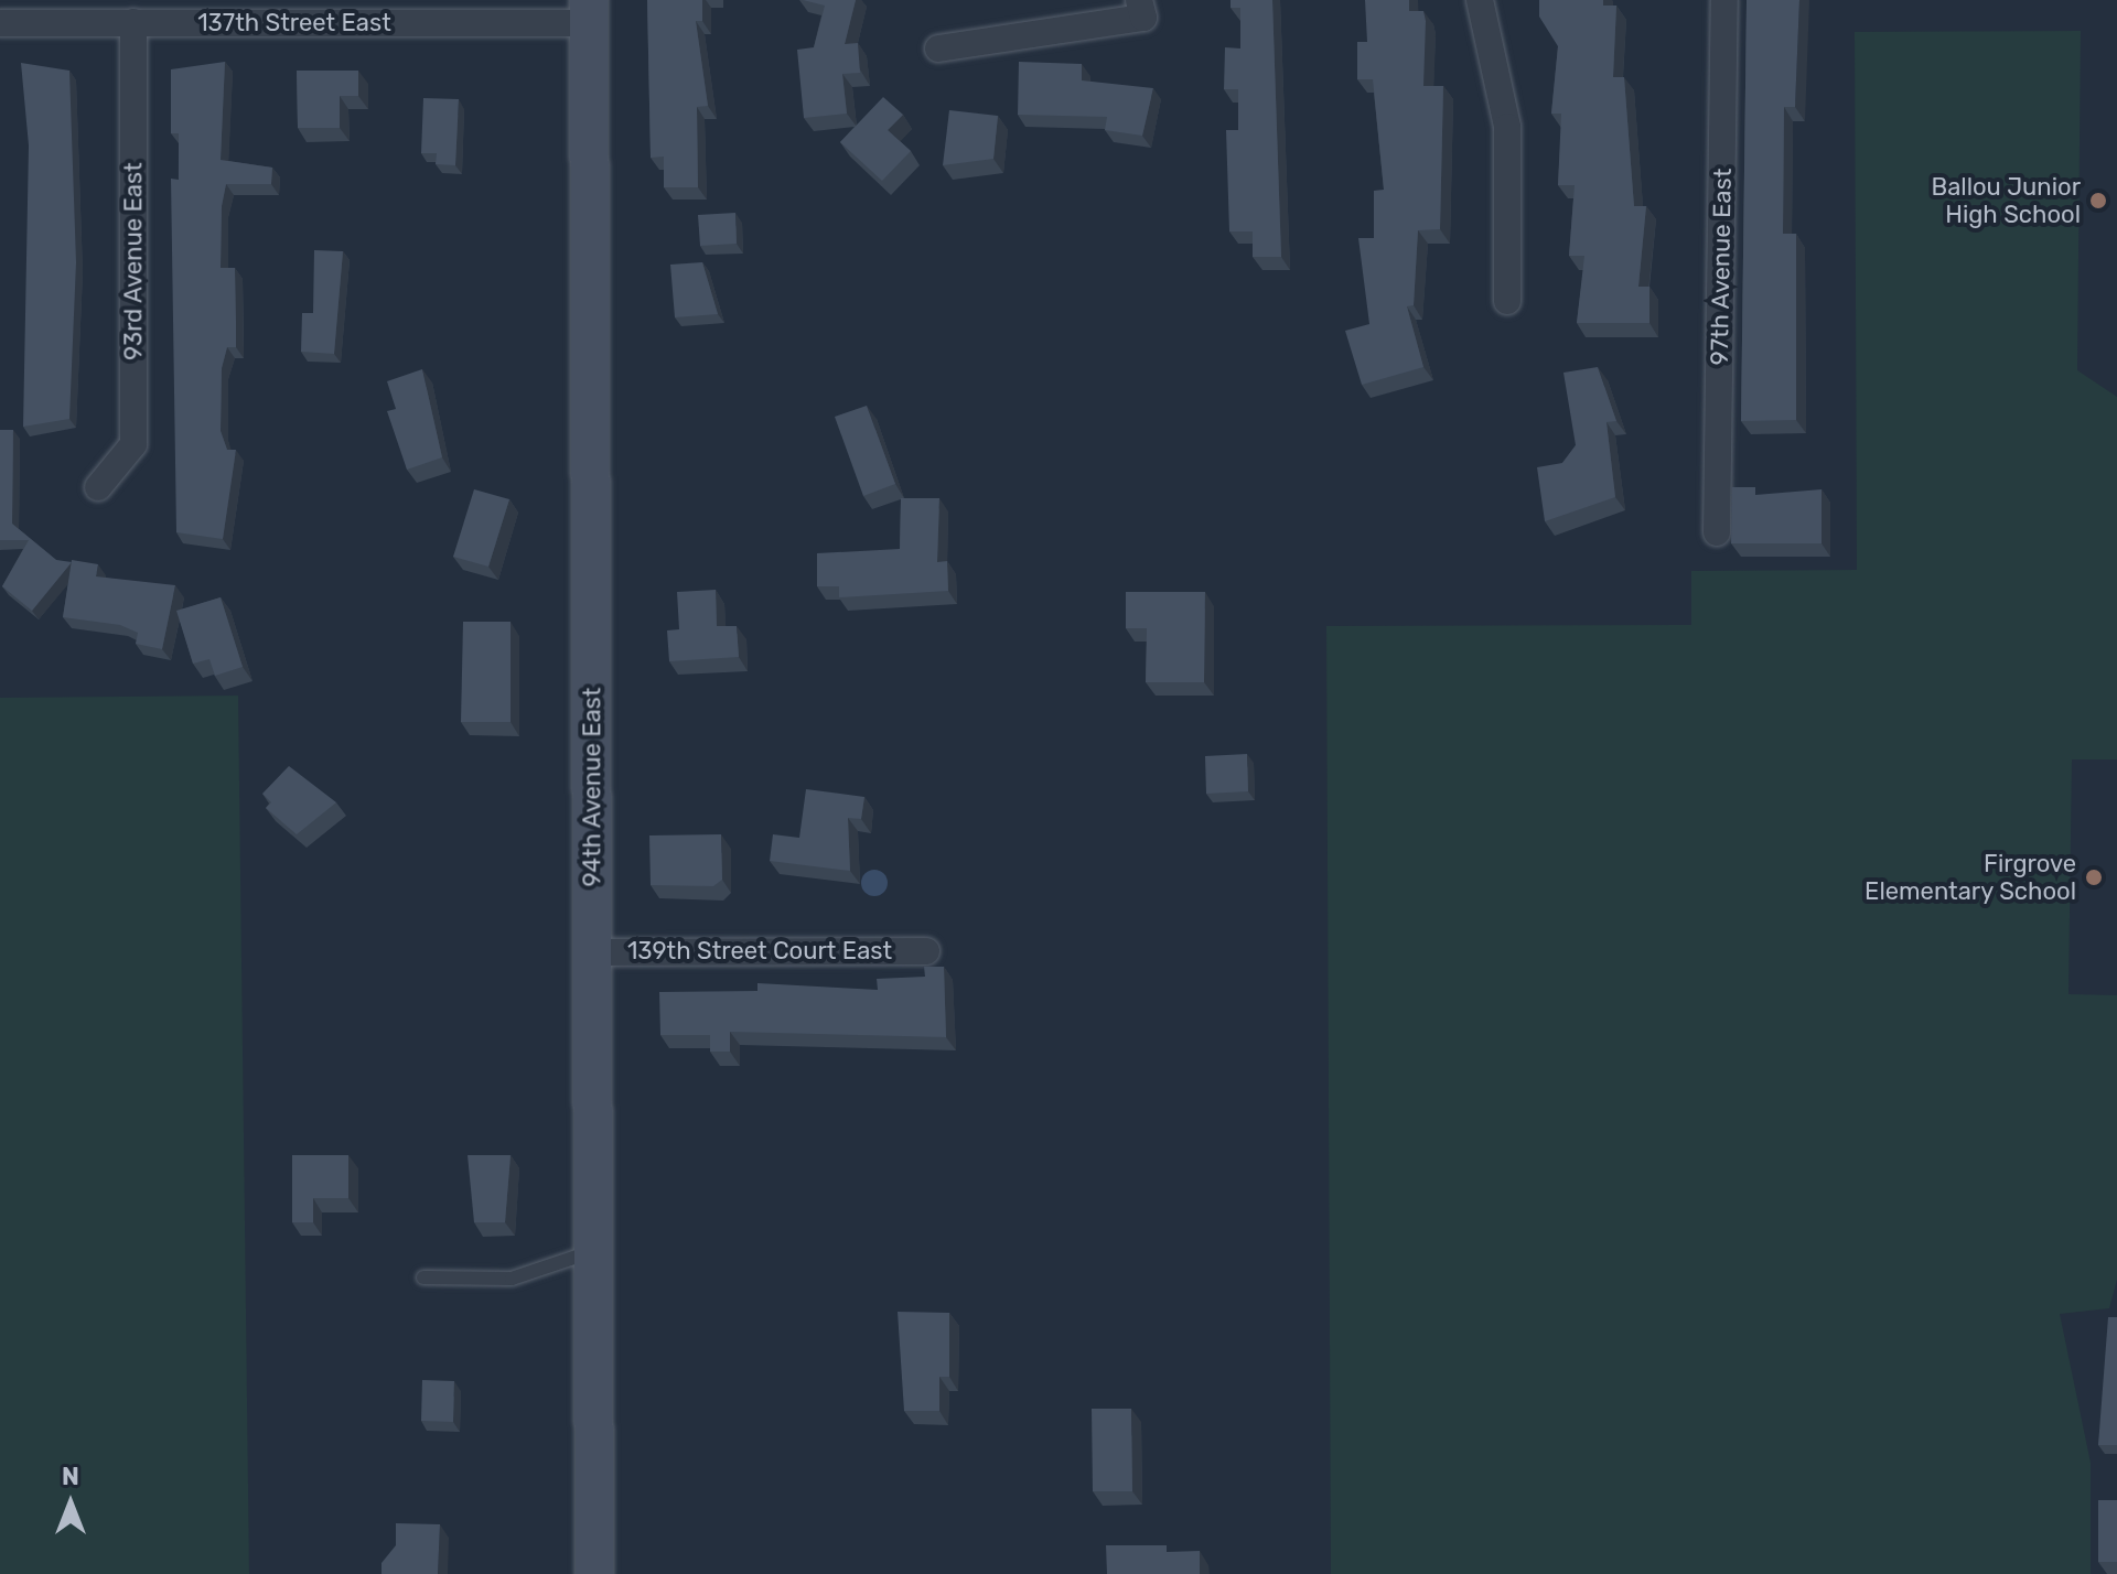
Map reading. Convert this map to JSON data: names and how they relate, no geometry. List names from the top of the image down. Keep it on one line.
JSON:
{"streets":{"main road":["94th Avenue East"],"street":["137th Street East","93rd Avenue East","97th Avenue East","139th Street Court East"]},"crossings":[["137th Street East","93rd Avenue East"],["137th Street East","94th Avenue East"],["94th Avenue East","139th Street Court East"]],"places":["Ballou Junior High School","Firgrove Elementary School"],"north":"top"}
